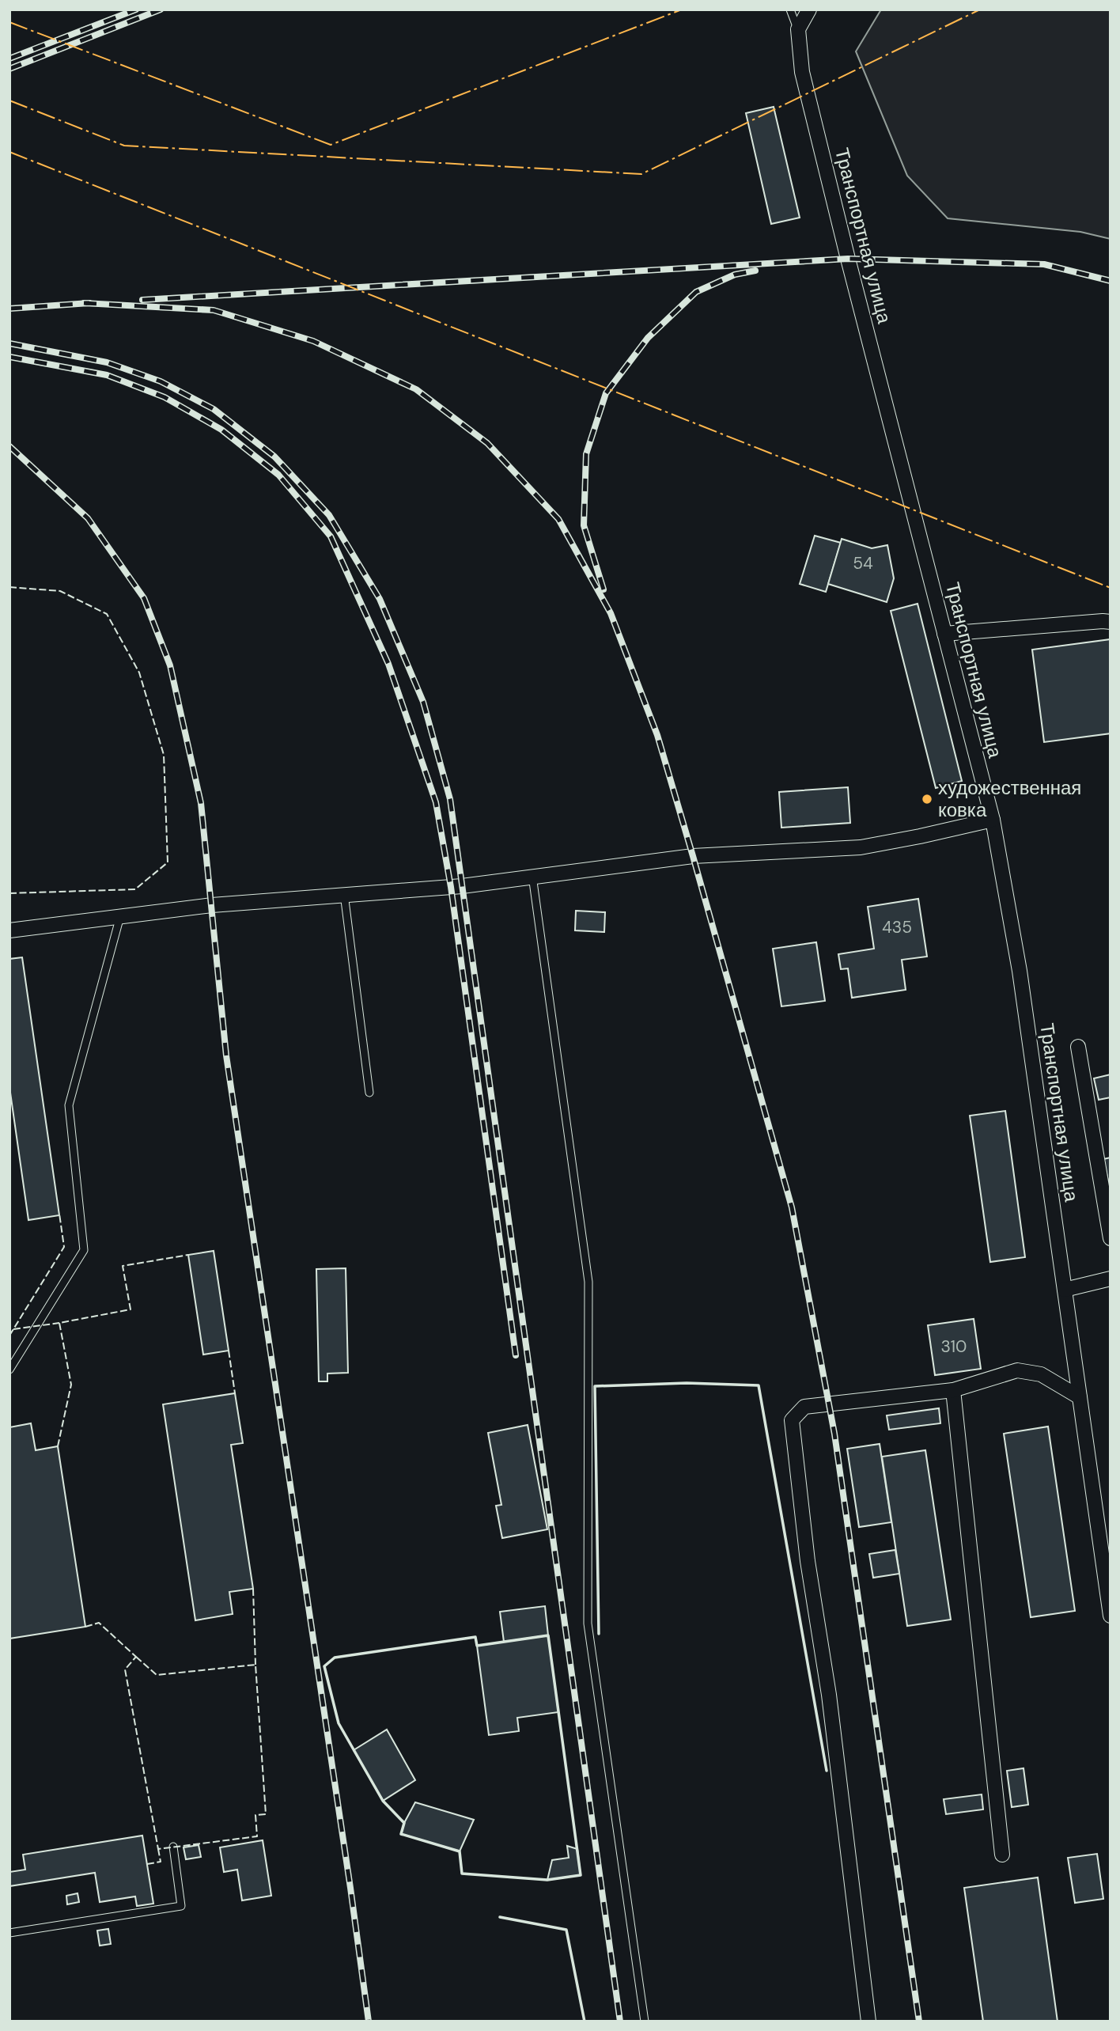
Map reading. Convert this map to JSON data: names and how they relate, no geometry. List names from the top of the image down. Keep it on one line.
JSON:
{"streets":{"street":["Транспортная улица"]},"places":["художественная ковка"],"house_numbers":["54","435","310"]}
